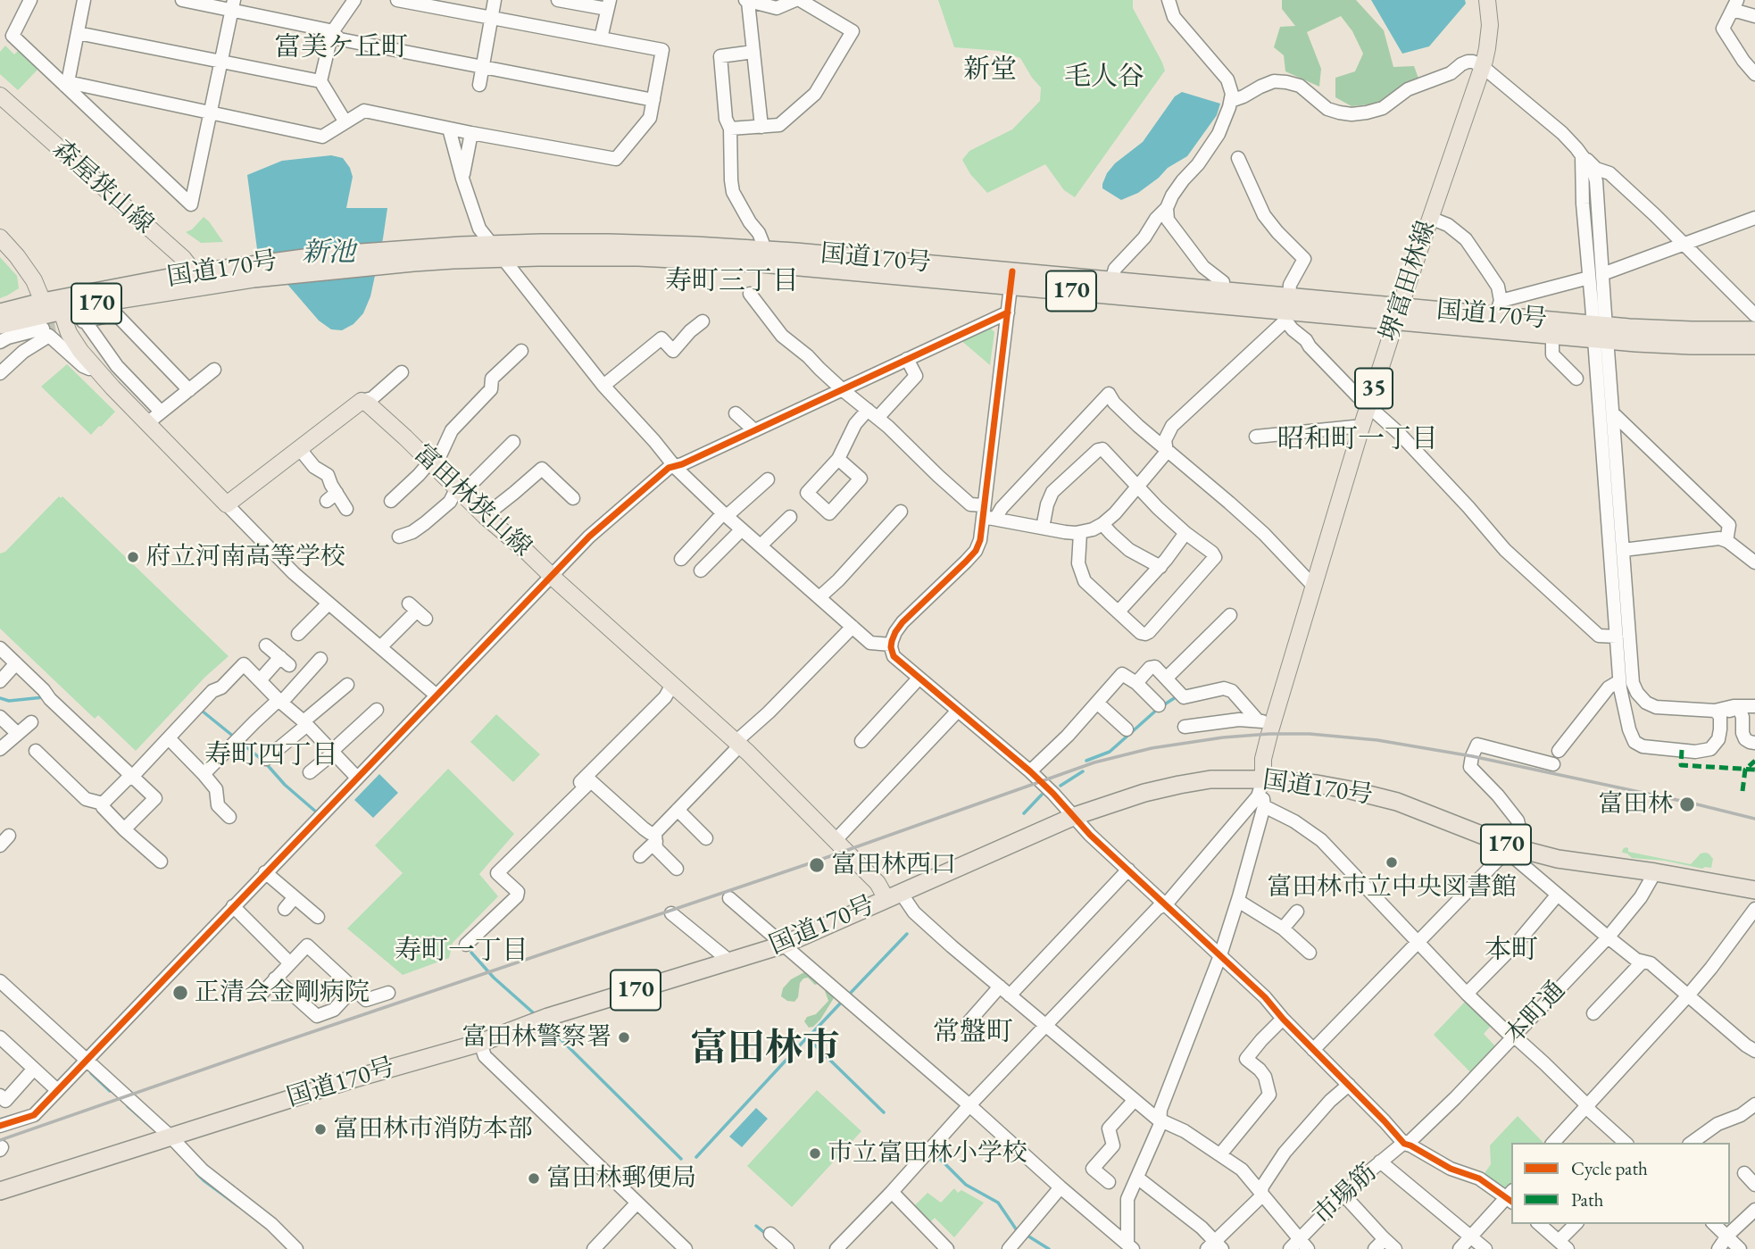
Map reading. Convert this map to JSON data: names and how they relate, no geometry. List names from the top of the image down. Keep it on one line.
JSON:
{"streets":{"highway":["国道170号","170"],"main road":["森屋狭山線","堺富田林線","35","富田林狭山線"],"street":["本町通","市場筋"]},"crossings":[["森屋狭山線","国道170号"],["国道170号","堺富田林線"],["国道170号","富田林狭山線"],["国道170号","本町通"],["本町通","市場筋"]],"districts":["富美ケ丘町","新堂","毛人谷","寿町三丁目","昭和町一丁目","寿町四丁目","本町","寿町一丁目","常盤町","富田林市"],"water":["新池"],"places":["府立河南高等学校","富田林","富田林市立中央図書館","富田林西口","正清会金剛病院","富田林警察署","富田林市消防本部","市立富田林小学校","富田林郵便局"],"legend":["Cycle path","Path"]}
